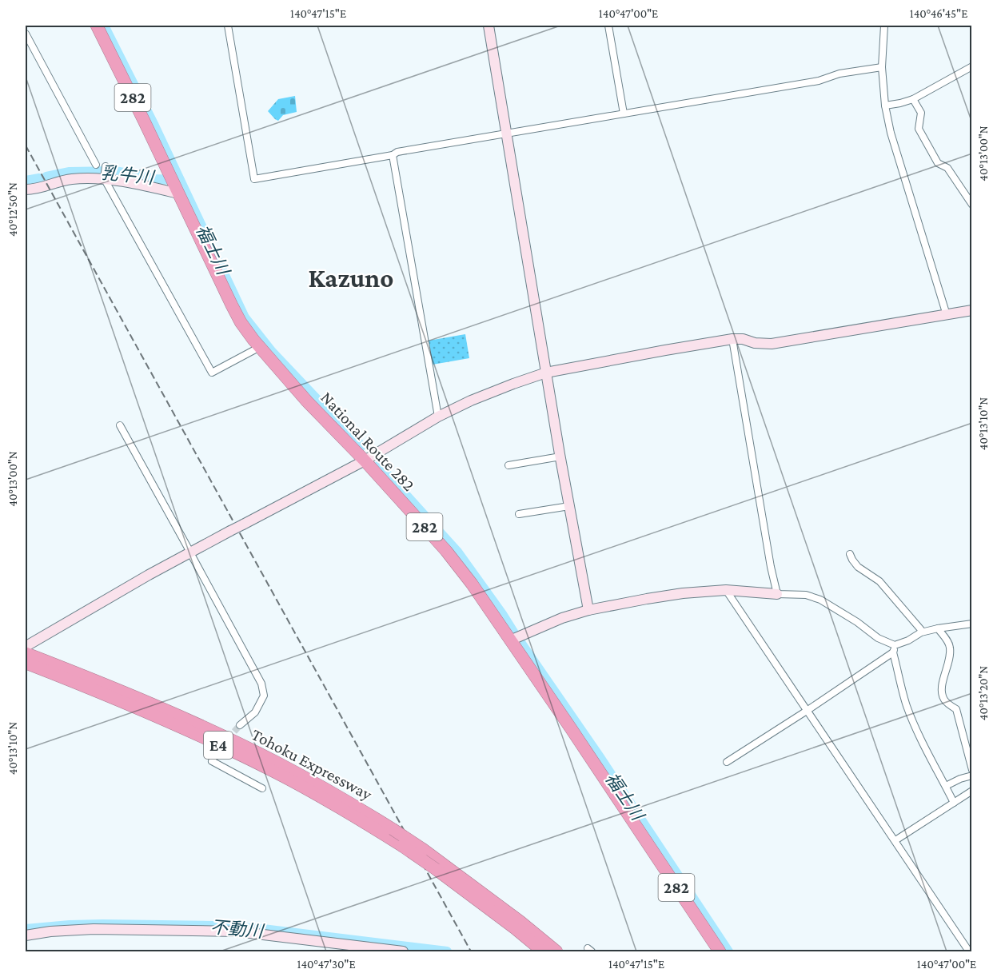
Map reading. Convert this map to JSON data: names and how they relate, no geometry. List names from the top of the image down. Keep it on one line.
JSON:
{"streets":{"highway":["282","National Route 282","E4","Tohoku Expressway"]},"districts":["Kazuno"],"water":["乳牛川","福士川","不動川"],"coordinates":["140°47'15\"E","140°47'00\"E","140°46'45\"E","40°13'00\"N","40°12'50\"N","40°13'10\"N","40°13'20\"N","140°47'30\"E"]}
